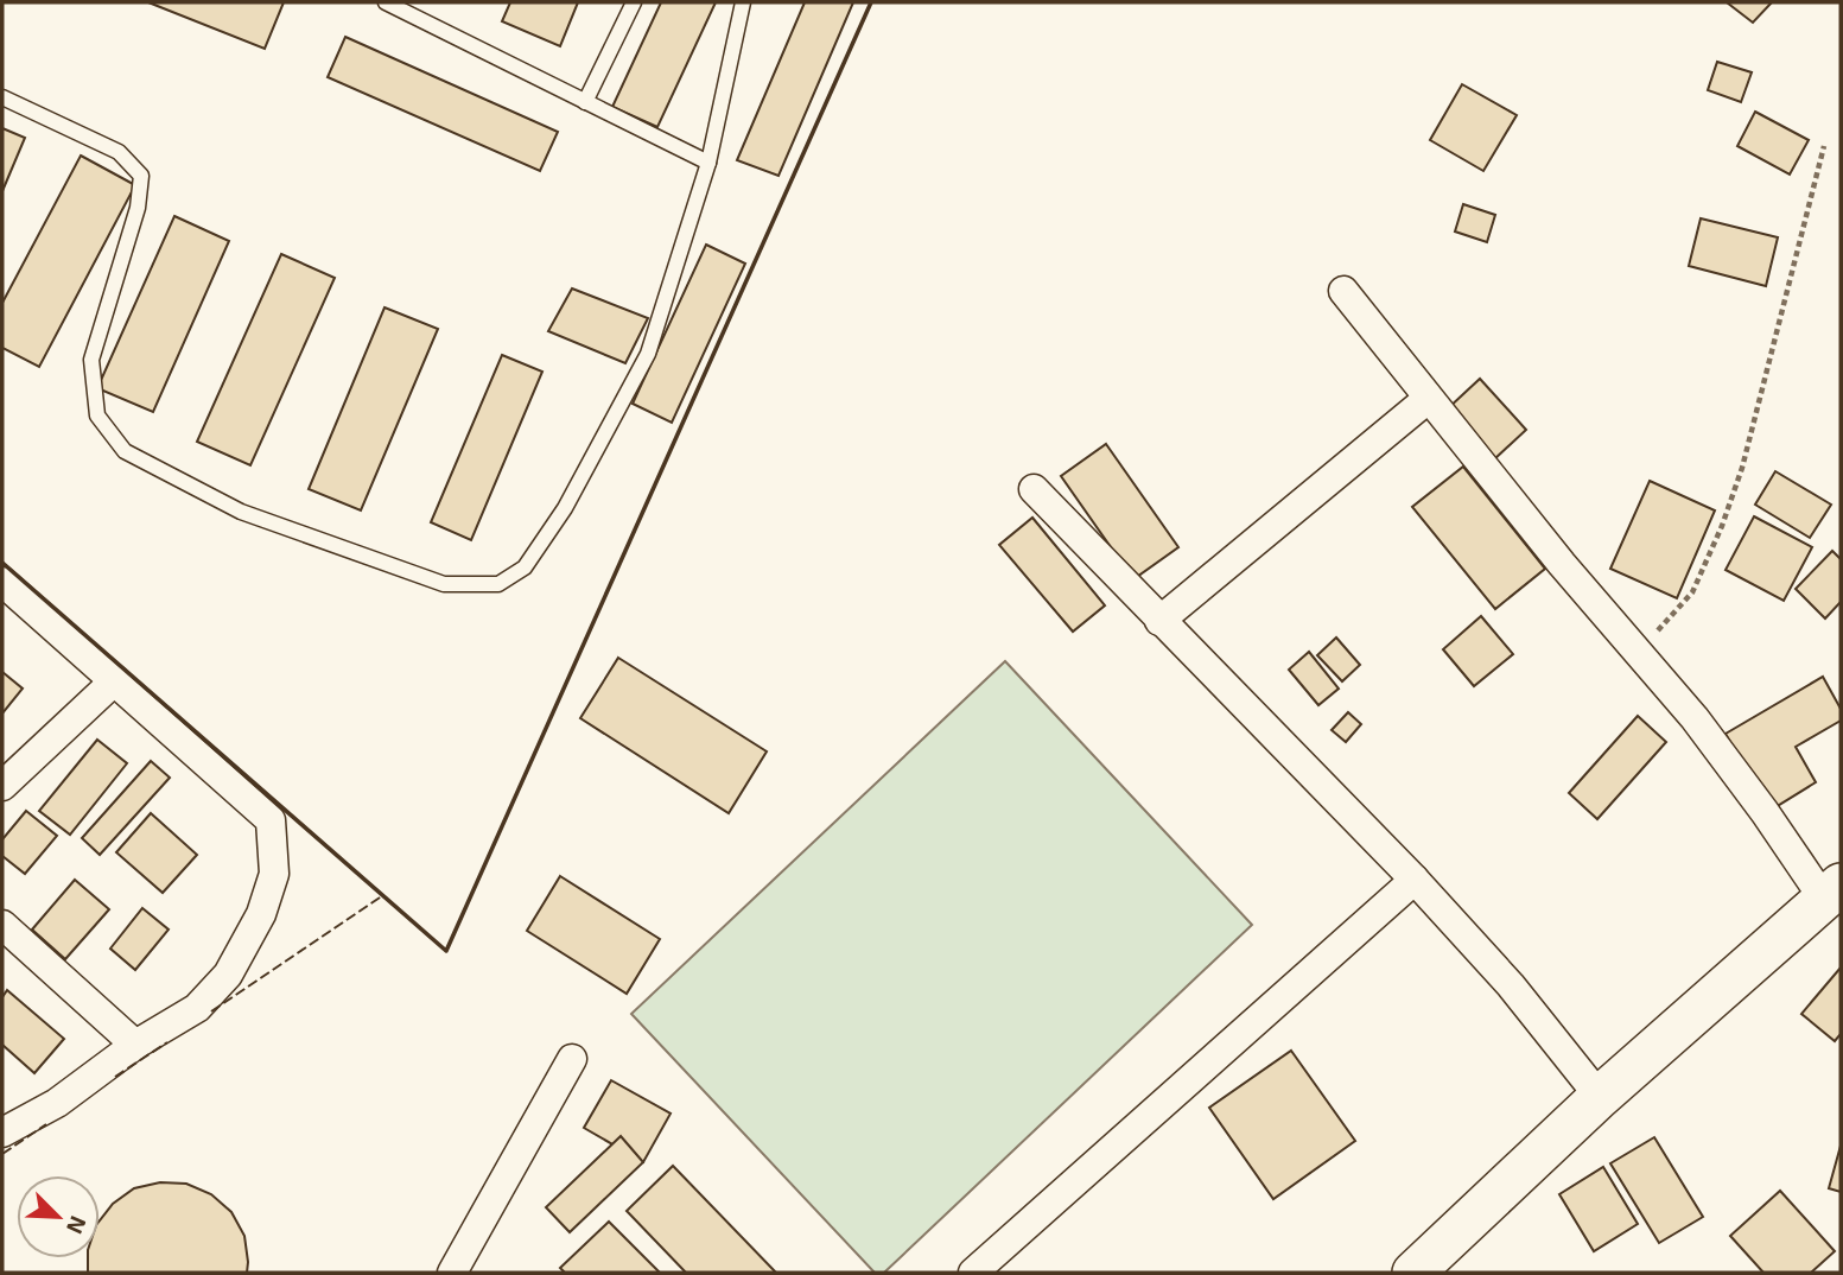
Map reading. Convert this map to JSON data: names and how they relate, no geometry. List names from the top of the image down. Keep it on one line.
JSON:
{"north":"bottom right"}
